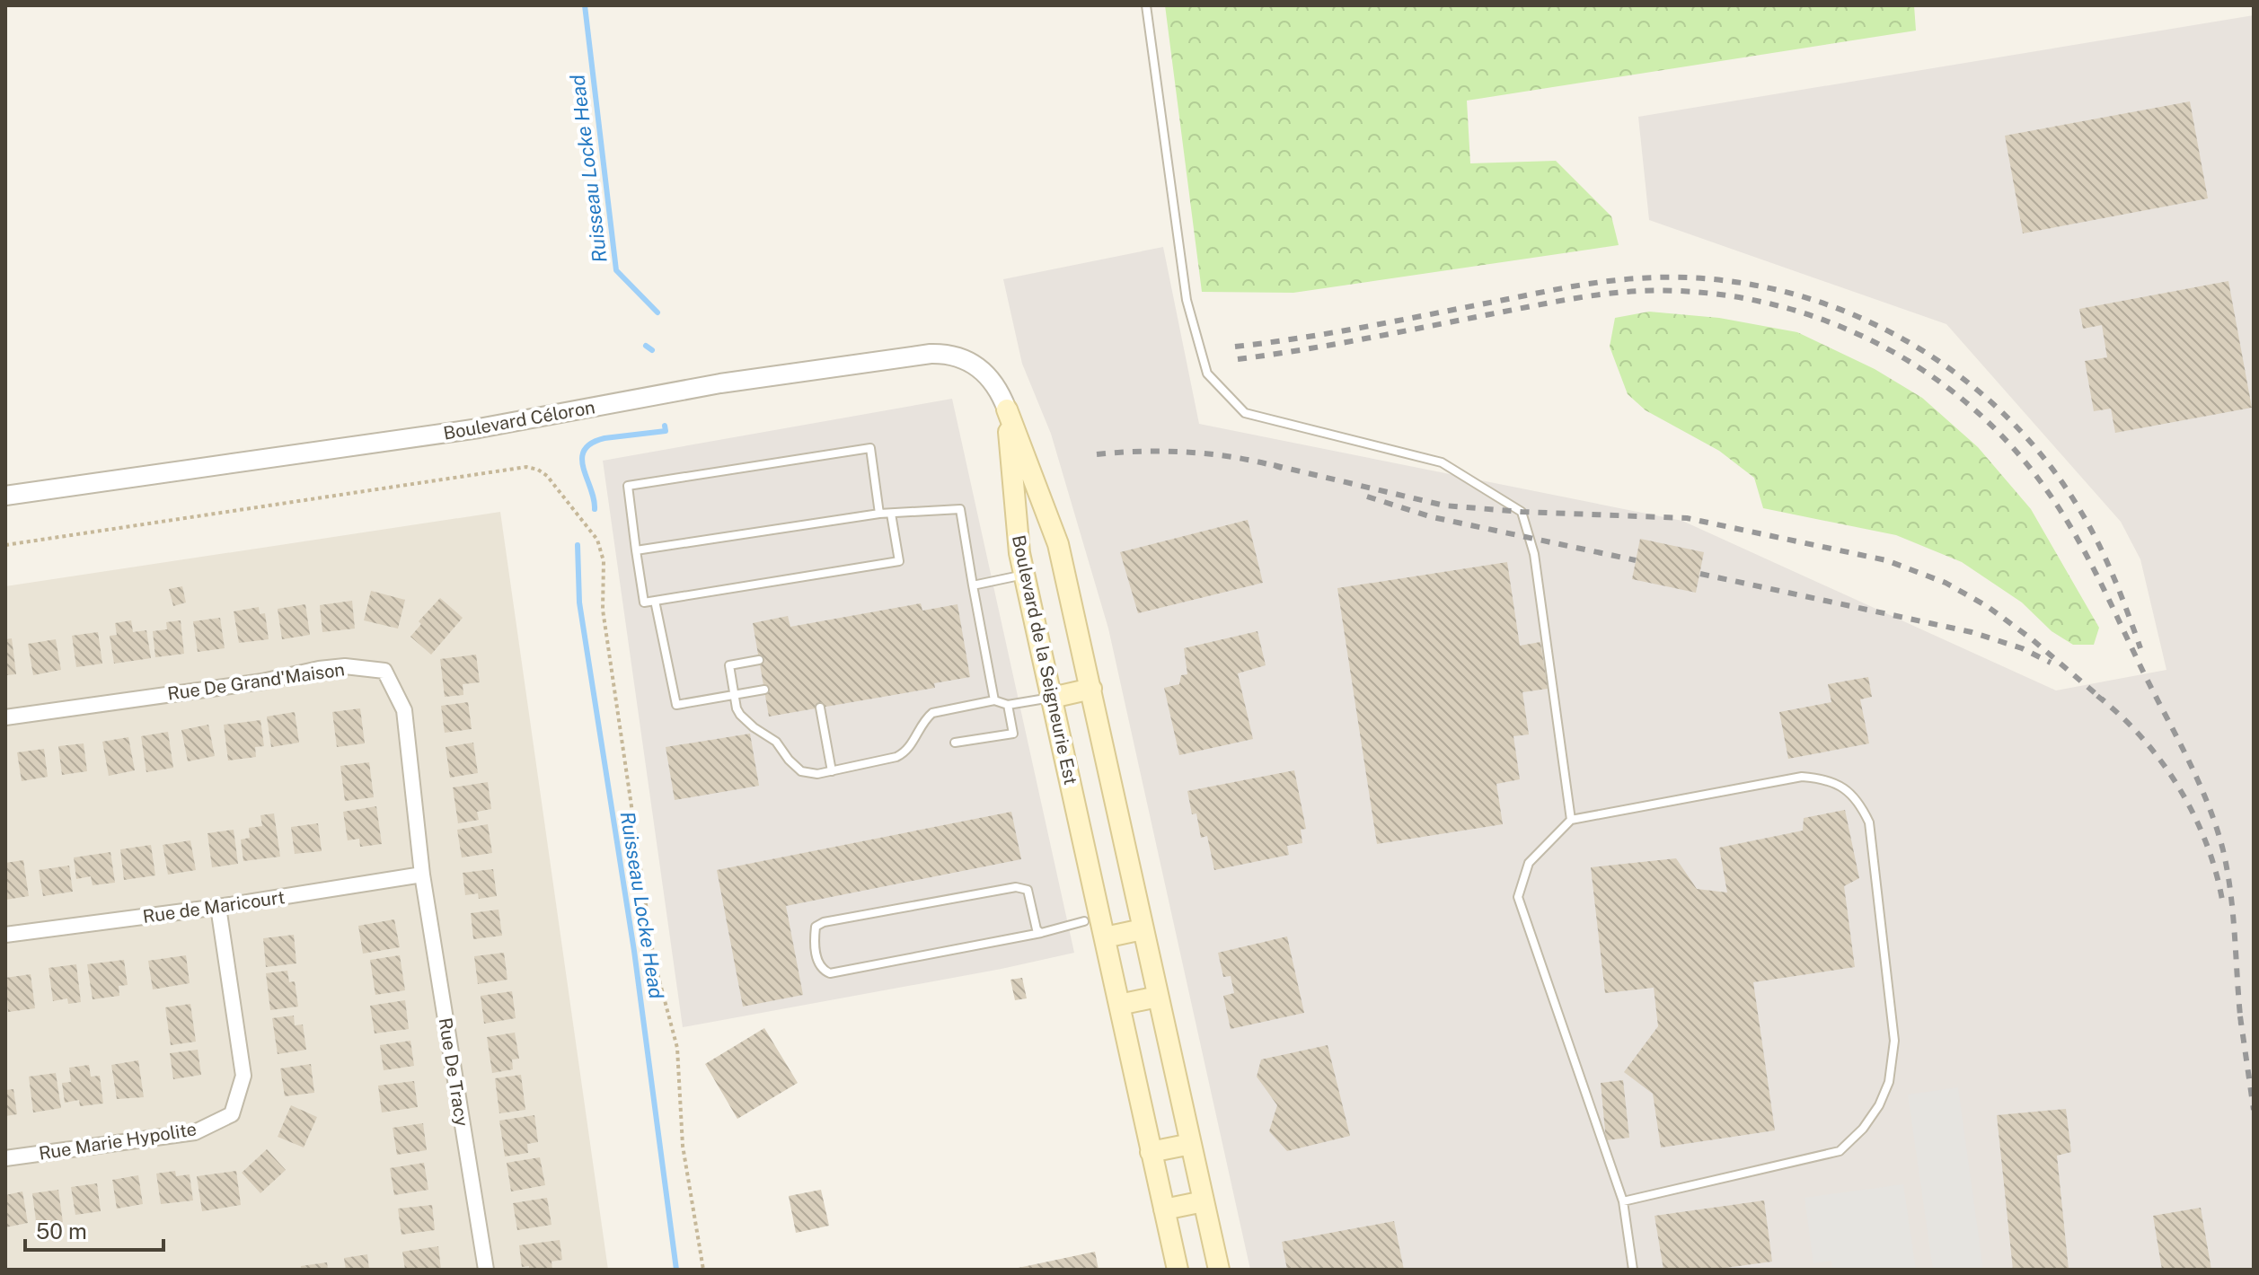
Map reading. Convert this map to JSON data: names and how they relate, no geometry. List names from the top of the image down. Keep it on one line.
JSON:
{"streets":{"main road":["Boulevard de la Seigneurie Est"],"street":["Boulevard Céloron","Rue De Grand'Maison","Rue de Maricourt","Rue De Tracy","Rue Marie Hypolite"]},"crossings":[["Boulevard Céloron","Boulevard de la Seigneurie Est"],["Rue De Grand'Maison","Rue de Maricourt"],["Rue De Grand'Maison","Rue De Tracy"],["Rue de Maricourt","Rue De Tracy"],["Rue de Maricourt","Rue Marie Hypolite"]],"water":["Ruisseau Locke Head"],"scale_bar":"50 m"}
